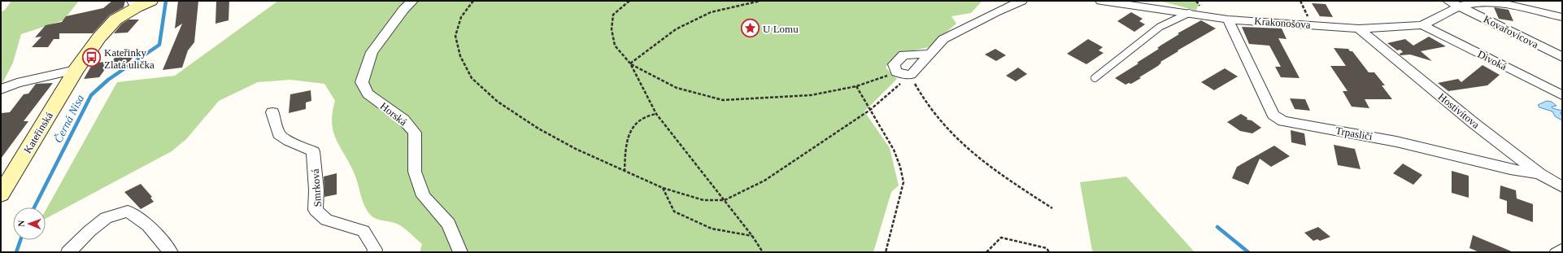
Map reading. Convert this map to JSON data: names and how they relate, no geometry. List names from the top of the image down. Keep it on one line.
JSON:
{"streets":{"street":["Krakonošova","Kovařovicova","Divoká","Hostivítova","Horská","Kateřinská","Trpasličí","Smrková"]},"crossings":[["Krakonošova","Kovařovicova"],["Krakonošova","Divoká"],["Krakonošova","Hostivítova"],["Krakonošova","Trpasličí"],["Hostivítova","Trpasličí"]],"water":["Černá Nisa"],"places":{"place":["U Lomu"],"bus stop":["Kateřinky Zlatá ulička"]},"north":"left"}
